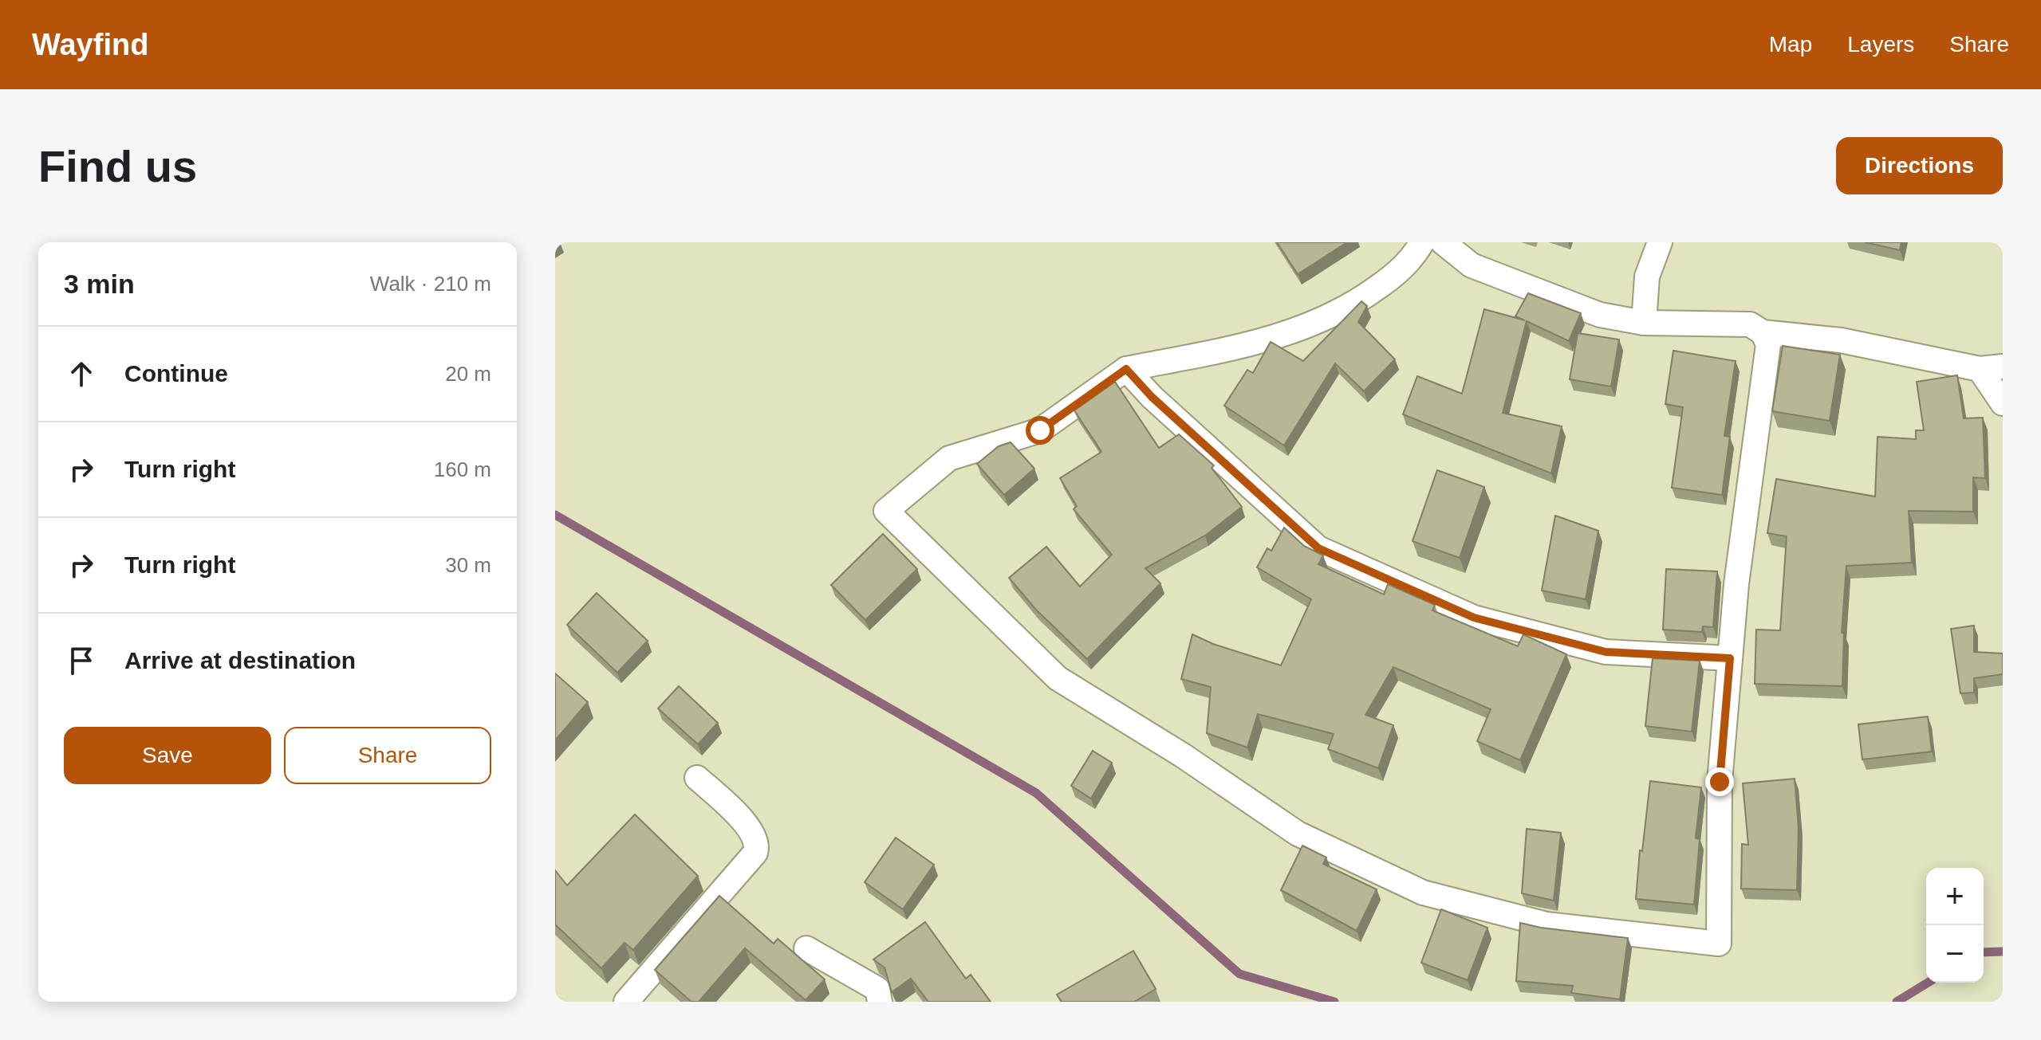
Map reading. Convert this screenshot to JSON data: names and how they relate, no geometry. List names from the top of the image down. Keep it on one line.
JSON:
{"page":{"header":"Wayfind","nav":["Map","Layers","Share"],"buttons":["Directions",["Save","Share"]],"title":"Find us","heading":["3 min","Walk · 210 m"],"list":[["Continue","20 m"],["Turn right","160 m"],["Turn right","30 m"],"Arrive at destination"],"map_buttons":["+","−"]}}
